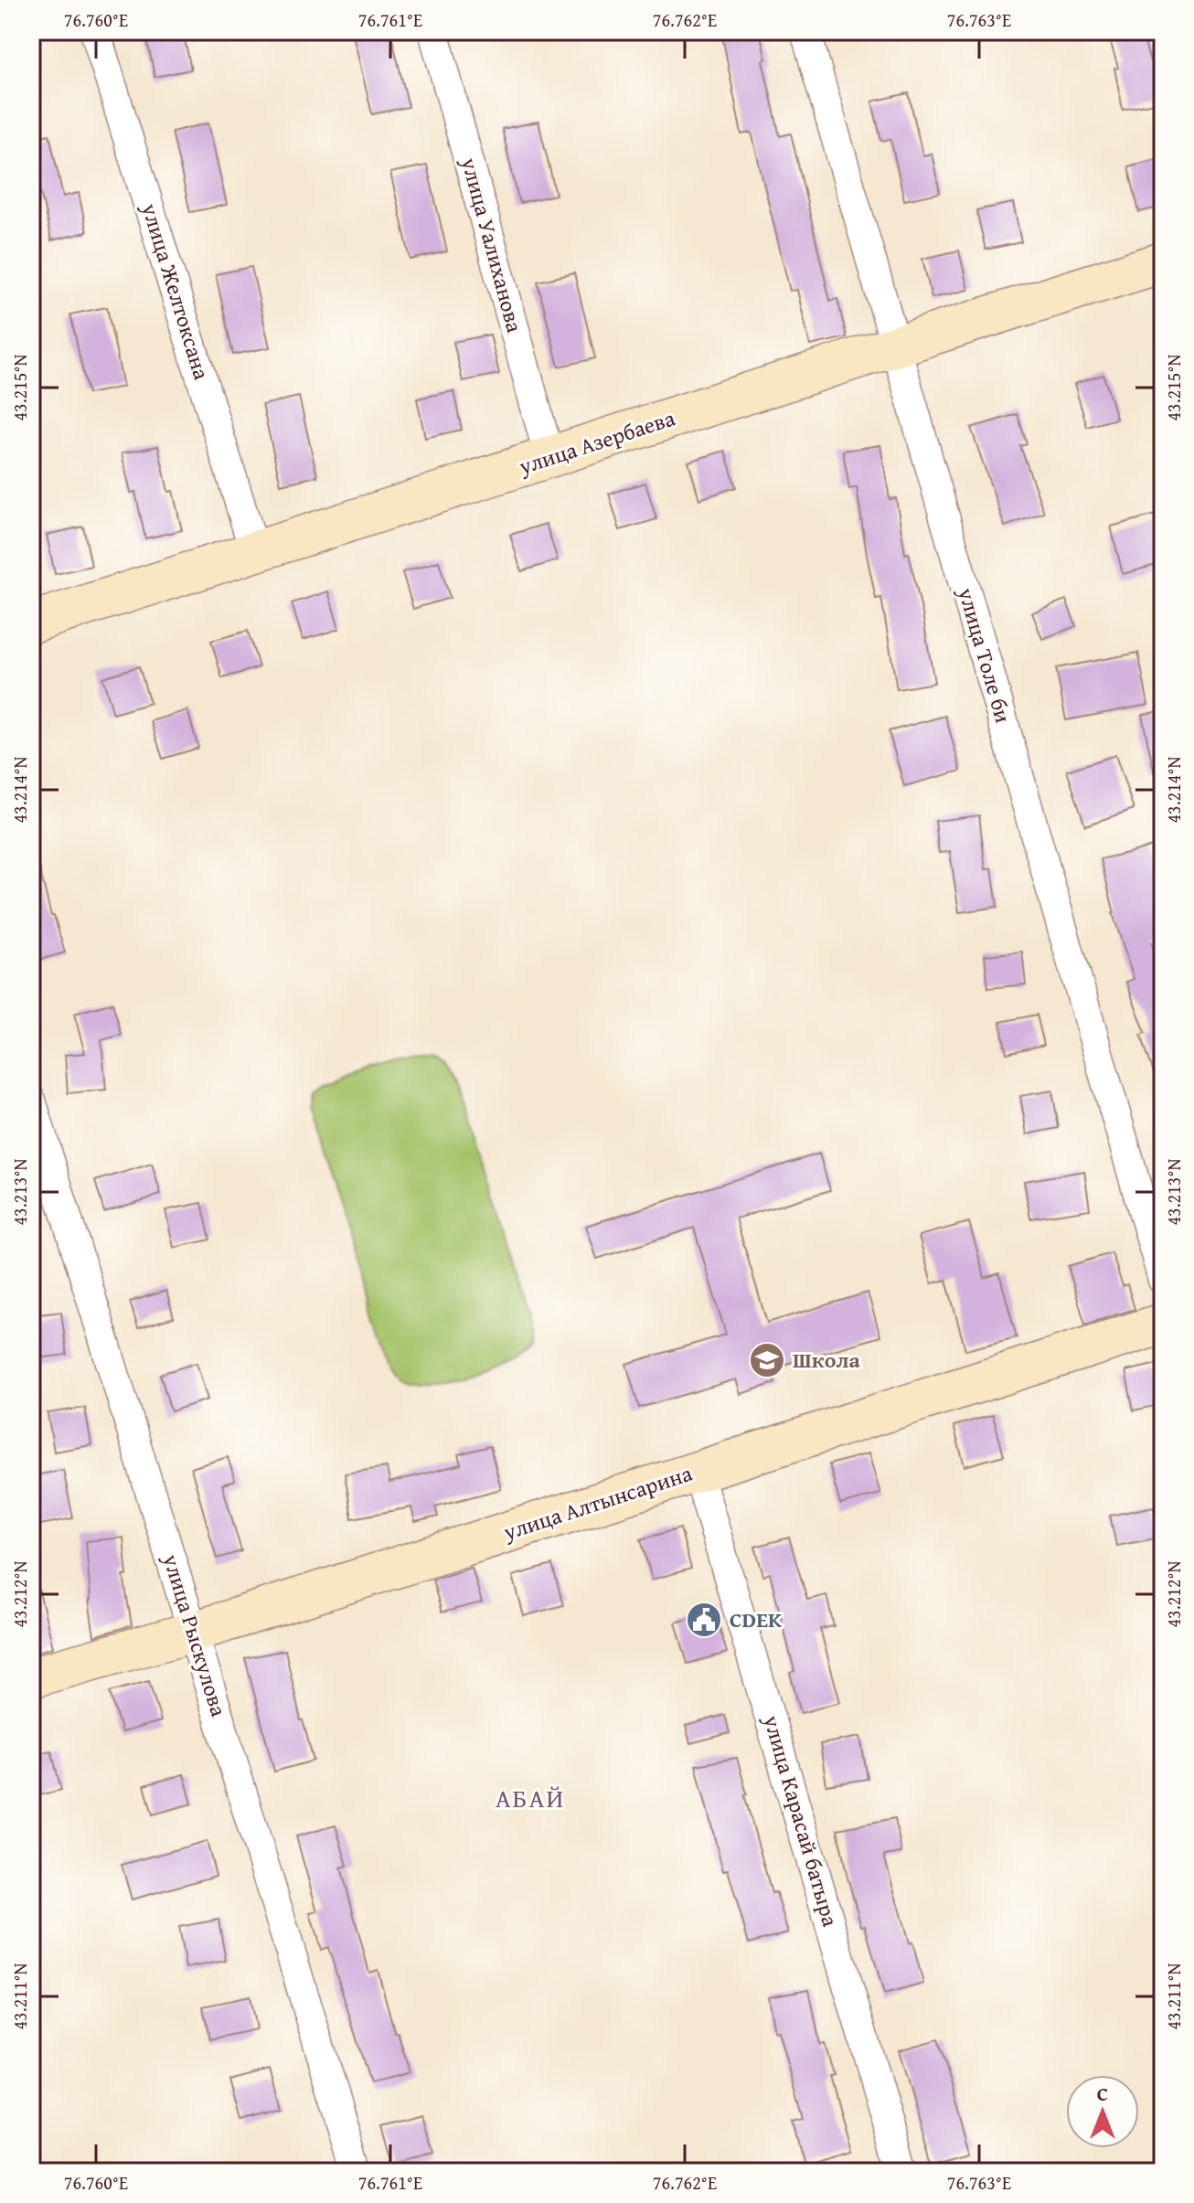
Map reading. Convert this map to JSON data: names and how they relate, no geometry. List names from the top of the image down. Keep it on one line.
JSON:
{"streets":{"street":["улица Уалиханова","улица Желтоксана","улица Азербаева","улица Толе би","улица Алтынсарина","улица Рыскулова","улица Карасай батыра"]},"crossings":[["улица Уалиханова","улица Азербаева"],["улица Желтоксана","улица Азербаева"],["улица Азербаева","улица Толе би"],["улица Алтынсарина","улица Рыскулова"],["улица Алтынсарина","улица Карасай батыра"]],"districts":["АБАЙ"],"places":{"school or university":["Школа"],"public building":["CDEK"]},"north":"top","coordinates":["76.760°E","76.761°E","76.762°E","76.763°E","43.215°N","43.214°N","43.213°N","43.212°N","43.211°N"]}
